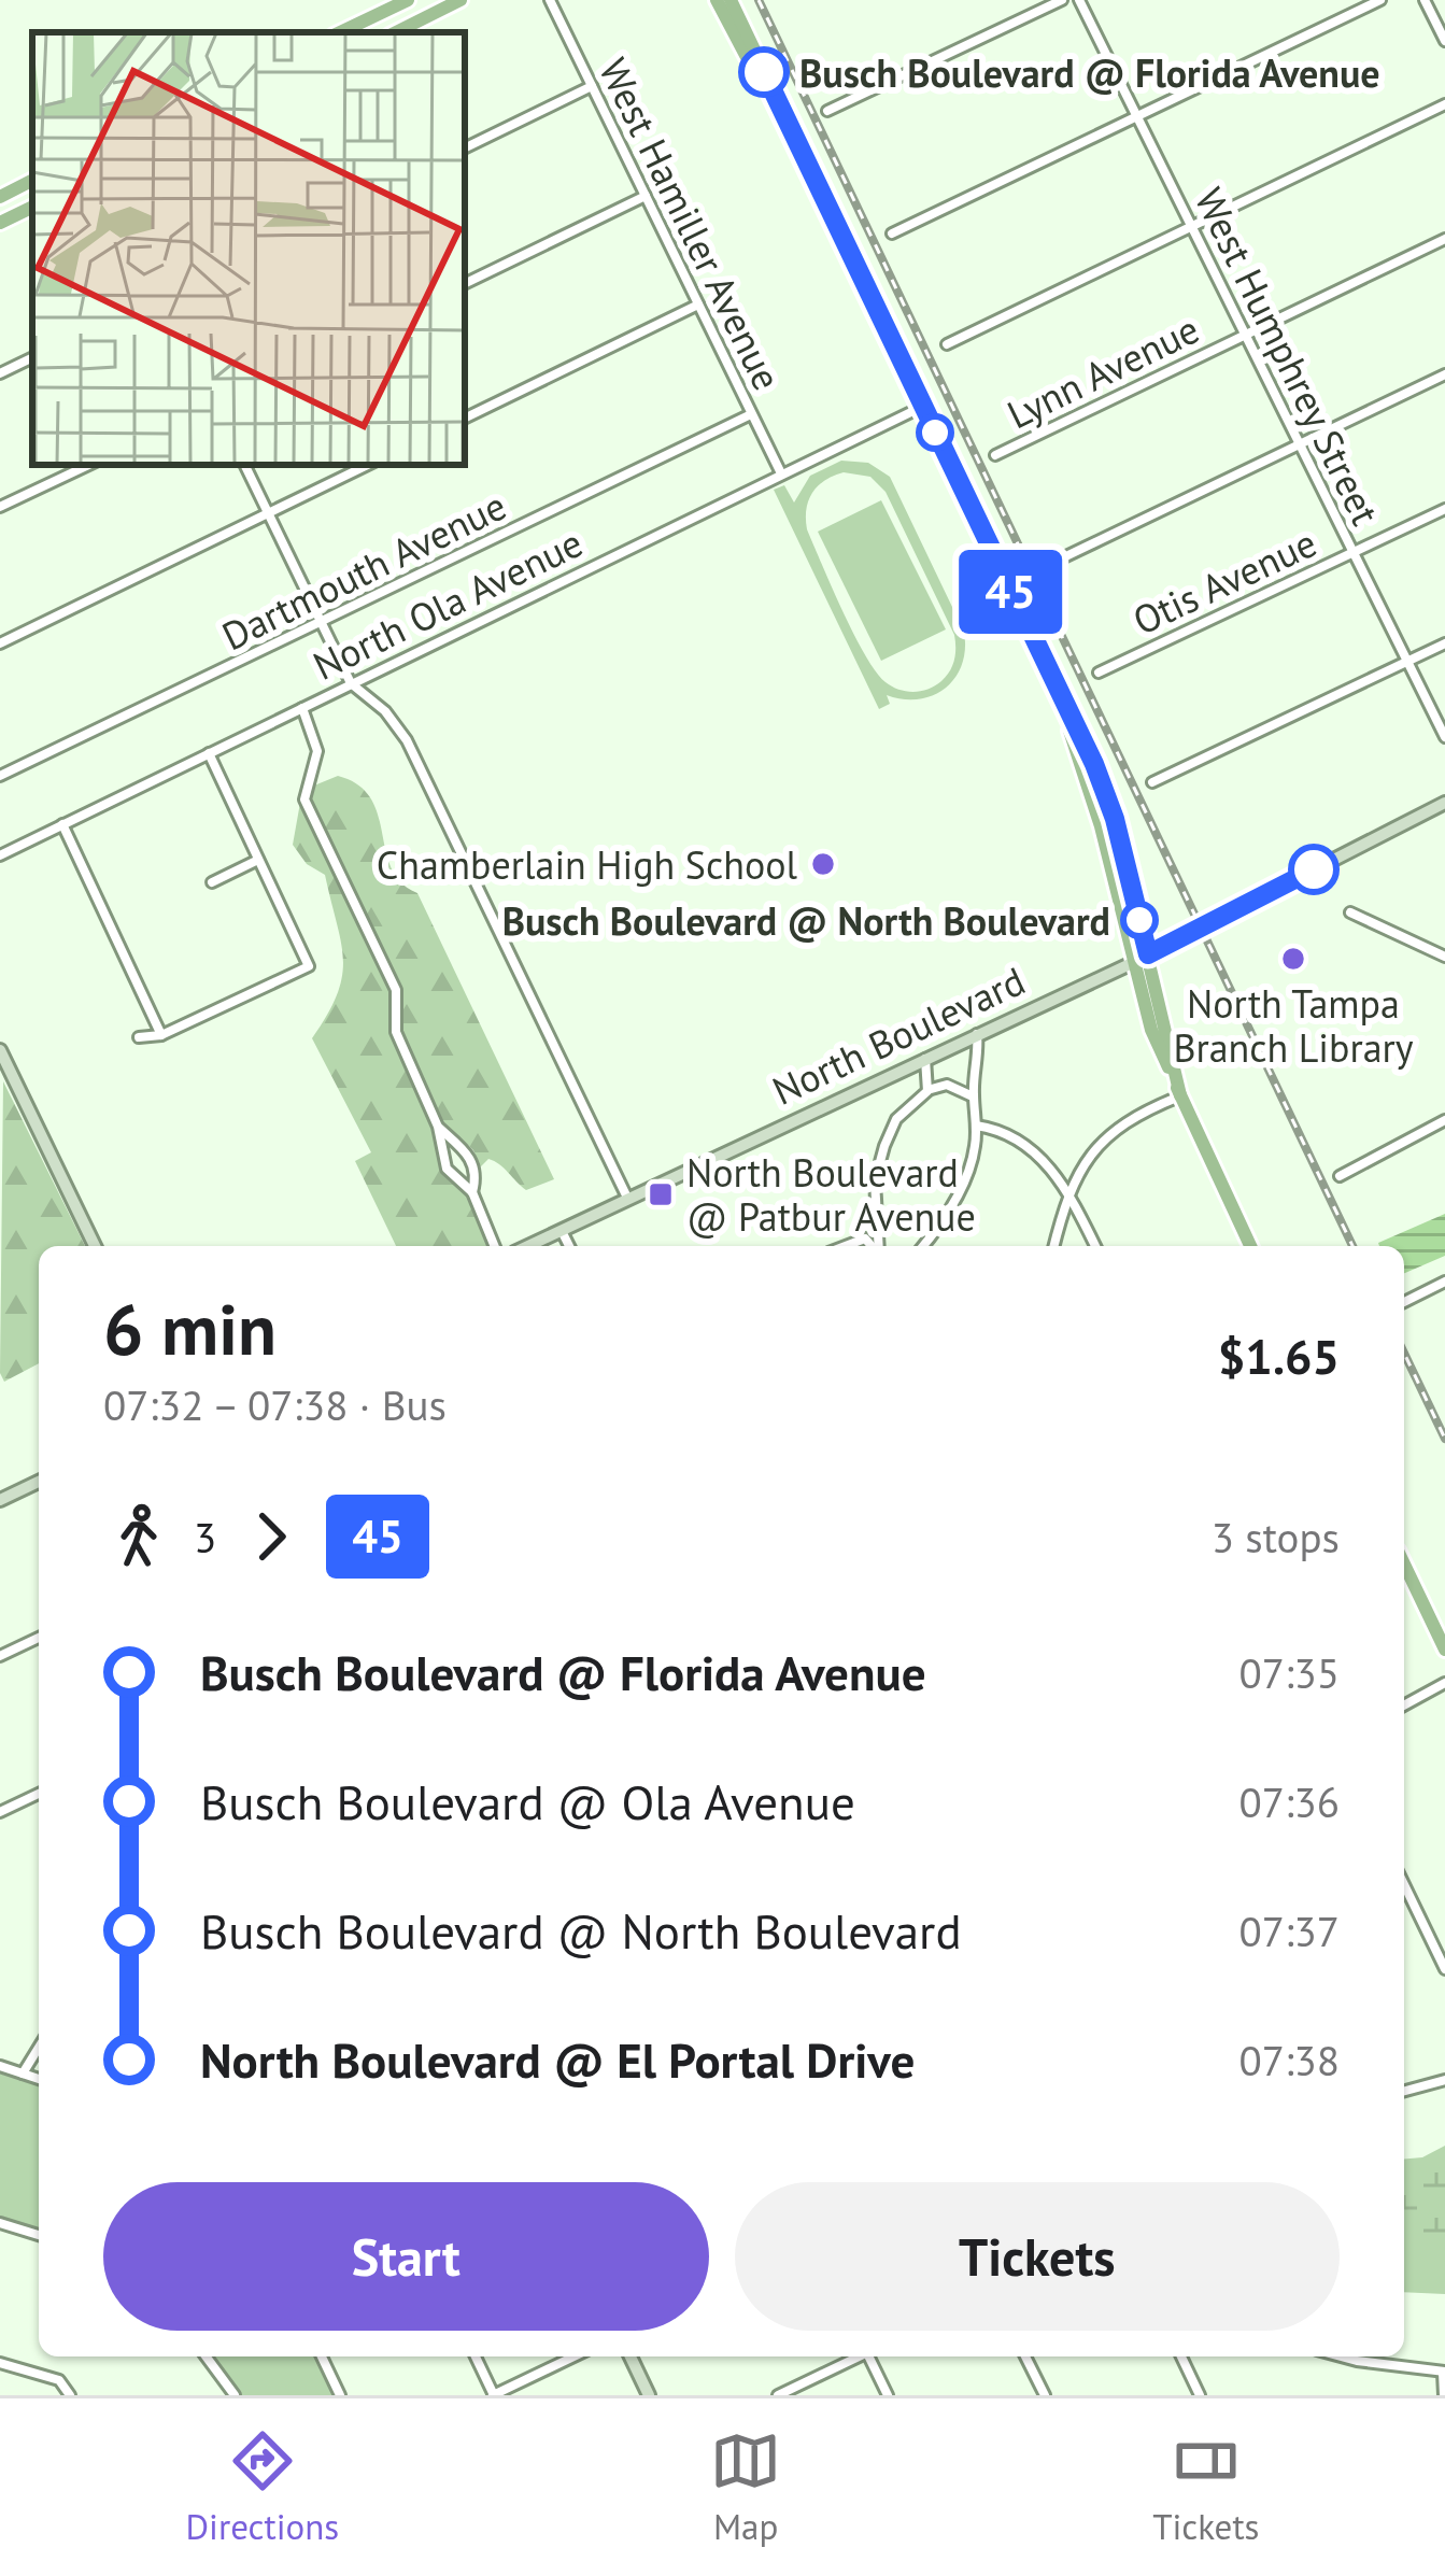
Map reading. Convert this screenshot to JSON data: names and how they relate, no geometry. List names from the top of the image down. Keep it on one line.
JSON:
{"streets":{"street":["West Hamiller Avenue","West Humphrey Street","Lynn Avenue","Dartmouth Avenue","Otis Avenue","North Ola Avenue","North Boulevard"]},"crossings":[["West Hamiller Avenue","Dartmouth Avenue"],["West Hamiller Avenue","North Ola Avenue"],["West Humphrey Street","Lynn Avenue"],["West Humphrey Street","Otis Avenue"]],"places":{"other":["Busch Boulevard @ Florida Avenue","Chamberlain High School","Busch Boulevard @ North Boulevard","North Tampa Branch Library"],"transit":["North Boulevard @ Patbur Avenue"]},"lines":["bus line 45"],"page":{"on_map":"45","heading":["6 min","07:32 – 07:38 · Bus","$1.65"],"legs":["3","45","3 stops"],"list":[{"name":"Busch Boulevard @ Florida Avenue","value":"07:35"},{"name":"Busch Boulevard @ Ola Avenue","value":"07:36"},{"name":"Busch Boulevard @ North Boulevard","value":"07:37"},{"name":"North Boulevard @ El Portal Drive","value":"07:38"}],"buttons":["Start","Tickets"],"tabs":["Directions","Map","Tickets"]}}
